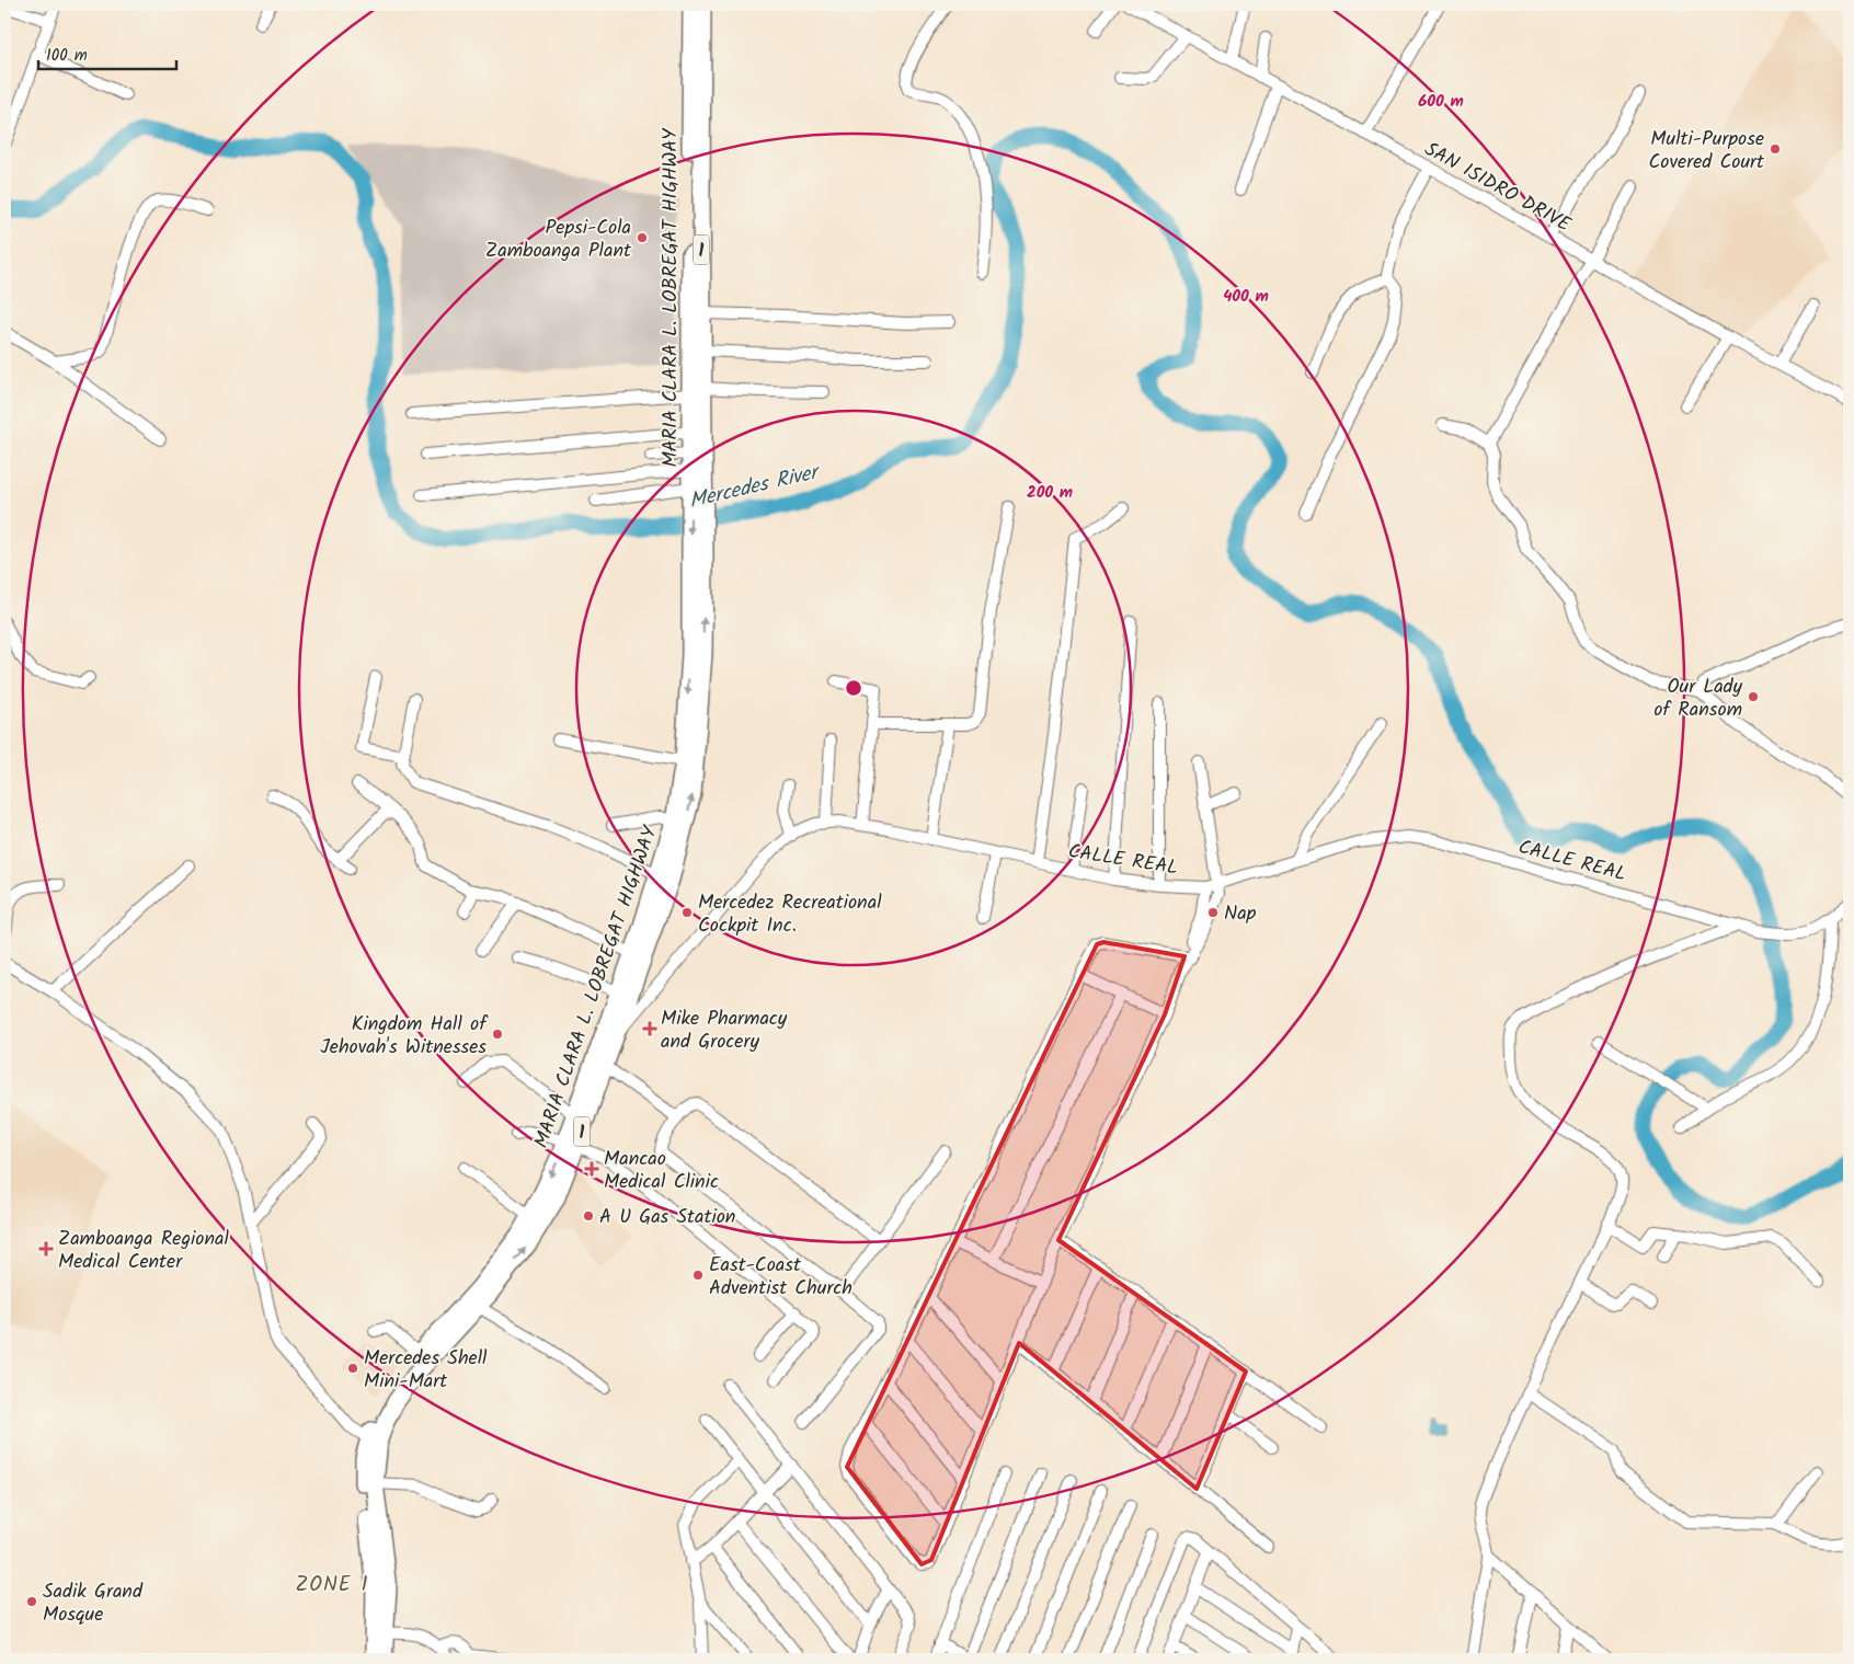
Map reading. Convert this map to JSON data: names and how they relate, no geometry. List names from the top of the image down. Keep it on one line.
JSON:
{"streets":{"highway":["1","MARIA CLARA L. LOBREGAT HIGHWAY"],"street":["SAN ISIDRO DRIVE","CALLE REAL"]},"crossings":[["MARIA CLARA L. LOBREGAT HIGHWAY","CALLE REAL"]],"districts":["ZONE 1"],"water":["Mercedes River"],"places":{"other":["Multi-Purpose Covered Court","Pepsi-Cola Zamboanga Plant","Our Lady of Ransom","Mercedez Recreational Cockpit Inc.","Nap","Kingdom Hall of Jehovah's Witnesses","A U Gas Station","East-Coast Adventist Church","Mercedes Shell Mini-Mart","Sadik Grand Mosque"],"health":["Mike Pharmacy and Grocery","Mancao Medical Clinic","Zamboanga Regional Medical Center"]},"scale_bar":"100 m","rings":["600 m","400 m","200 m"]}
